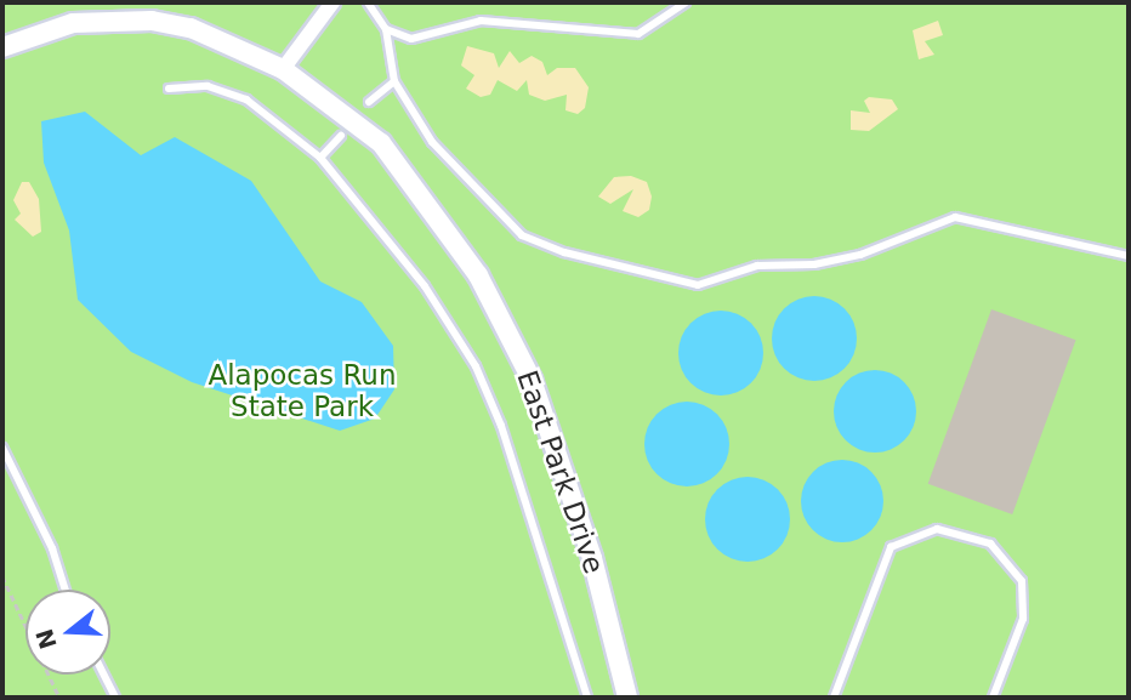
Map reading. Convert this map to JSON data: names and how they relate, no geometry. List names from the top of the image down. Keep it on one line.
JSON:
{"streets":{"street":["East Park Drive"]},"parks":["Alapocas Run State Park"],"north":"left"}
